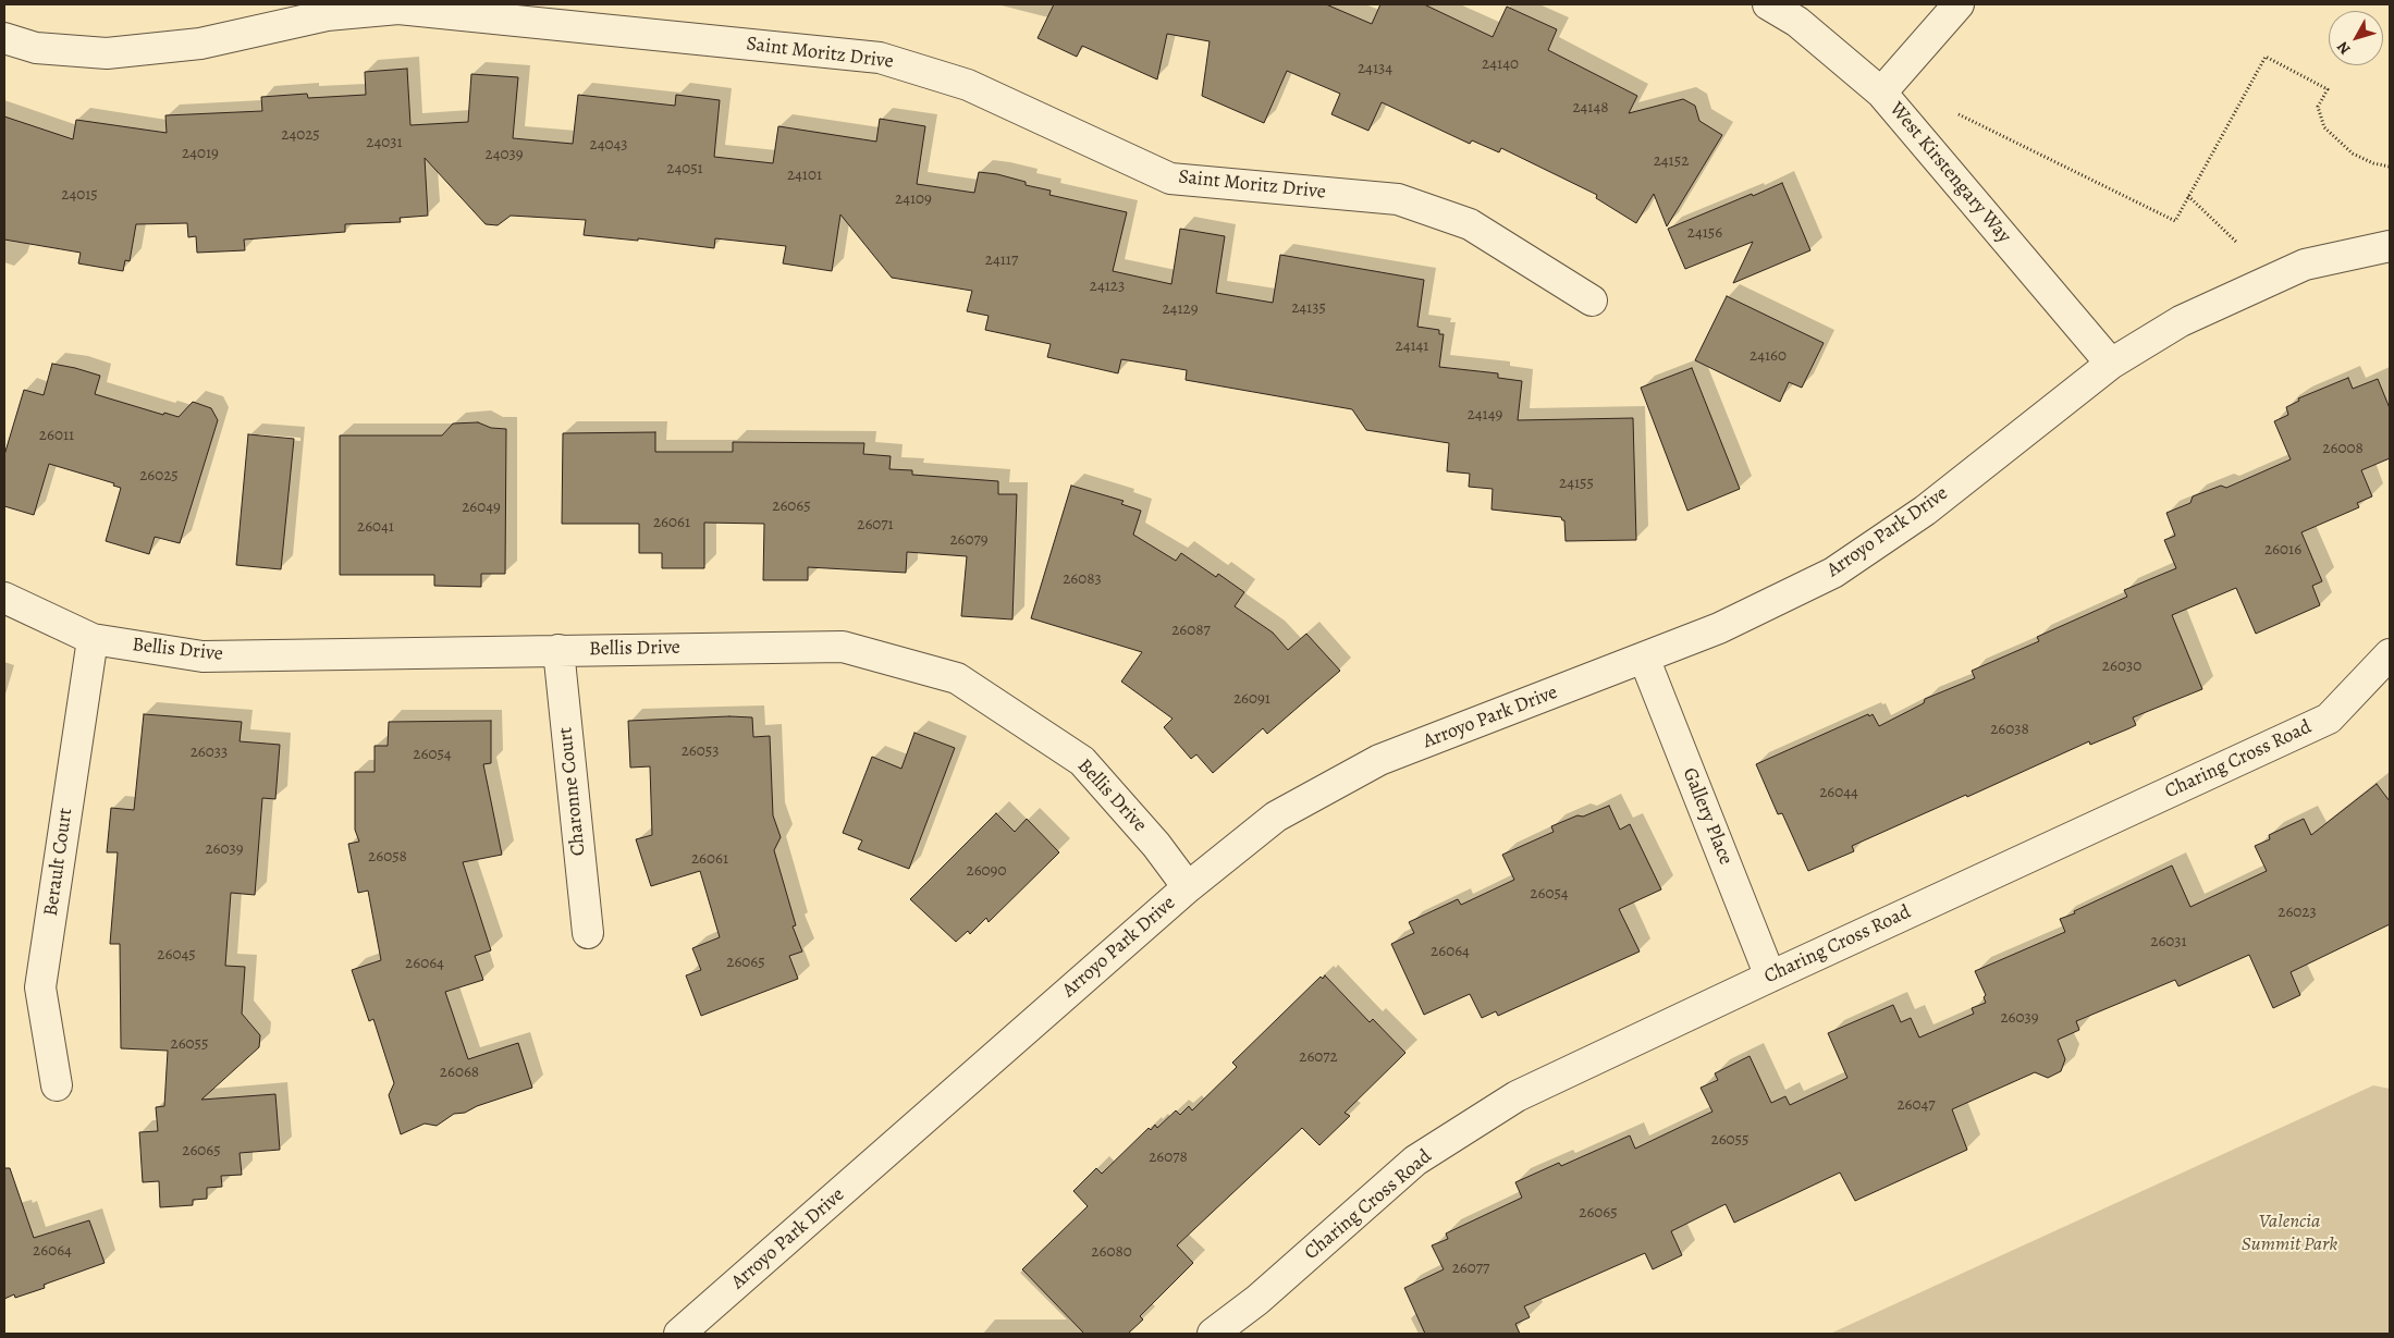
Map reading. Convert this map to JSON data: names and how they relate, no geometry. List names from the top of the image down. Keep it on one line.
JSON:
{"streets":{"street":["Saint Moritz Drive","West Kirstengary Way","Arroyo Park Drive","Bellis Drive","Charing Cross Road","Charonne Court","Gallery Place","Berault Court"]},"crossings":[["West Kirstengary Way","Arroyo Park Drive"],["Arroyo Park Drive","Bellis Drive"],["Arroyo Park Drive","Gallery Place"],["Bellis Drive","Charonne Court"],["Bellis Drive","Berault Court"],["Charing Cross Road","Gallery Place"]],"parks":["Valencia Summit Park"],"house_numbers":["24140","24134","24148","24025","24031","24043","24019","24039","24152","24051","24101","24015","24109","24156","24117","24123","24135","24129","24141","24160","24149","26011","26008","26025","24155","26065","26049","26061","26071","26041","26079","26016","26083","26087","26030","26091","26038","26053","26033","26054","26044","26039","26058","26061","26090","26054","26023","26031","26064","26045","26065","26064","26039","26055","26072","26068","26047","26055","26065","26078","26065","26064","26080","26077"],"north":"bottom left"}
